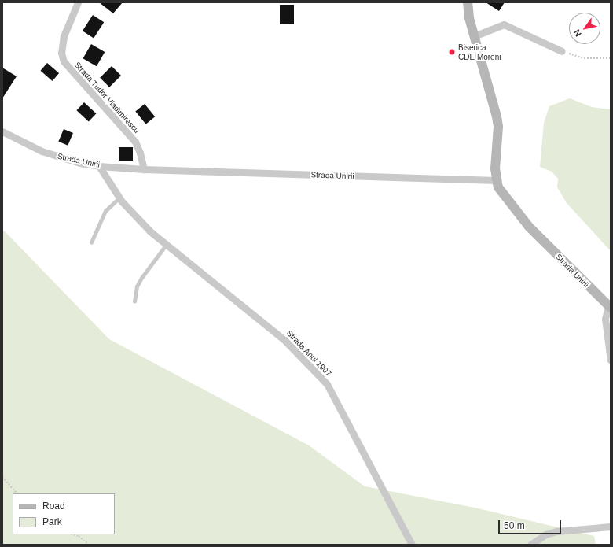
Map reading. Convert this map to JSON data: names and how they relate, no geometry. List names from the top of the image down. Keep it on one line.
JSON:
{"streets":{"main road":["Strada Unirii"],"street":["Strada Tudor Vladimirescu","Strada Anul 1907"]},"crossings":[["Strada Tudor Vladimirescu","Strada Unirii"],["Strada Unirii","Strada Anul 1907"]],"places":["Biserica CDE Moreni"],"legend":["Road","Park"],"scale_bar":"50 m","north":"bottom left"}
